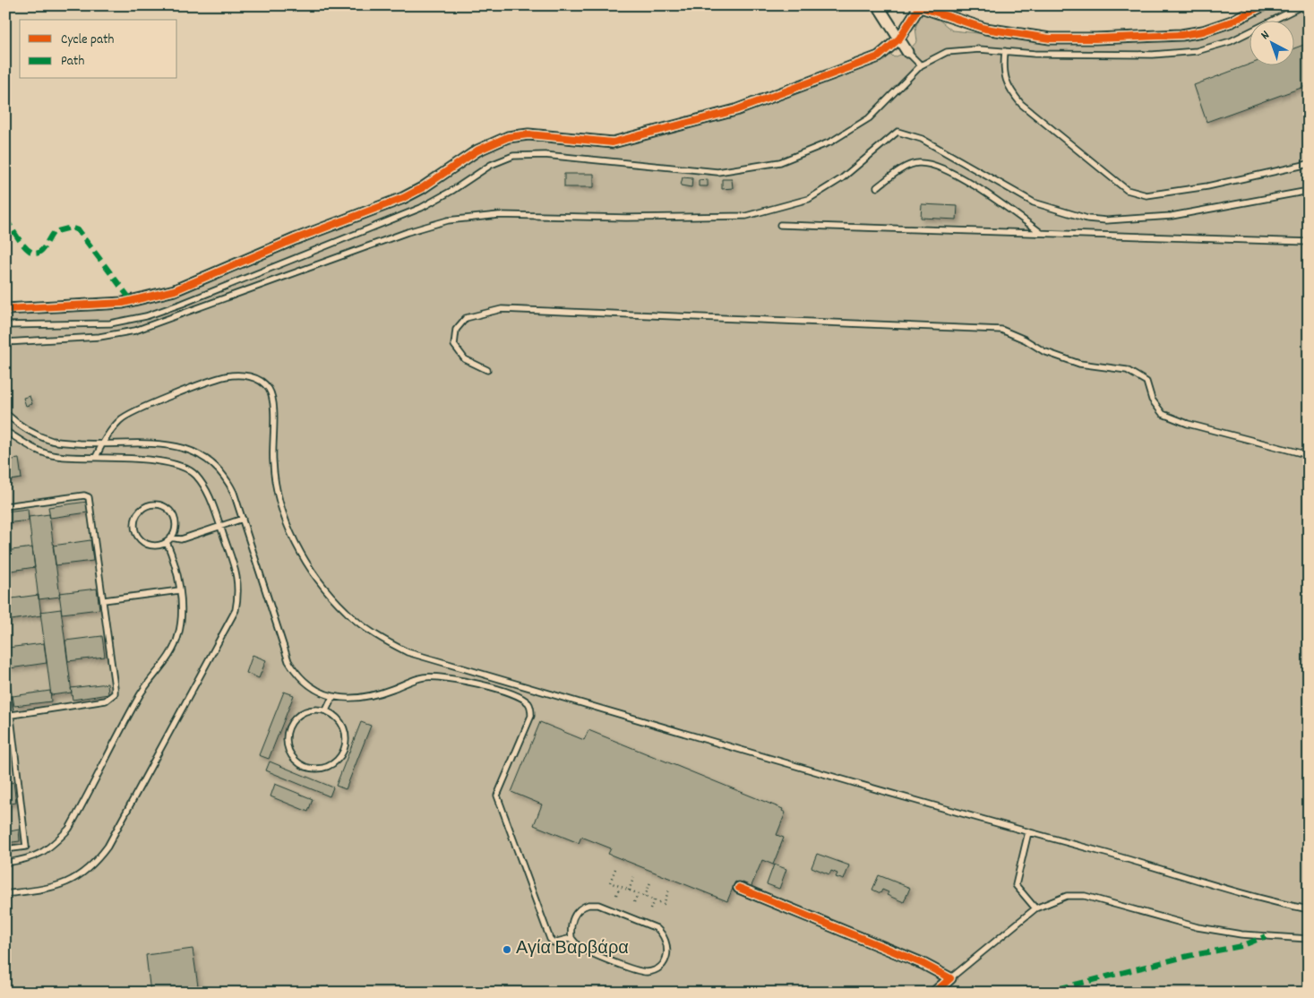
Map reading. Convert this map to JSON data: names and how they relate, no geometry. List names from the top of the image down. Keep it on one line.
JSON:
{"places":["Αγία Βαρβάρα"],"legend":["Cycle path","Path"],"north":"top left"}
